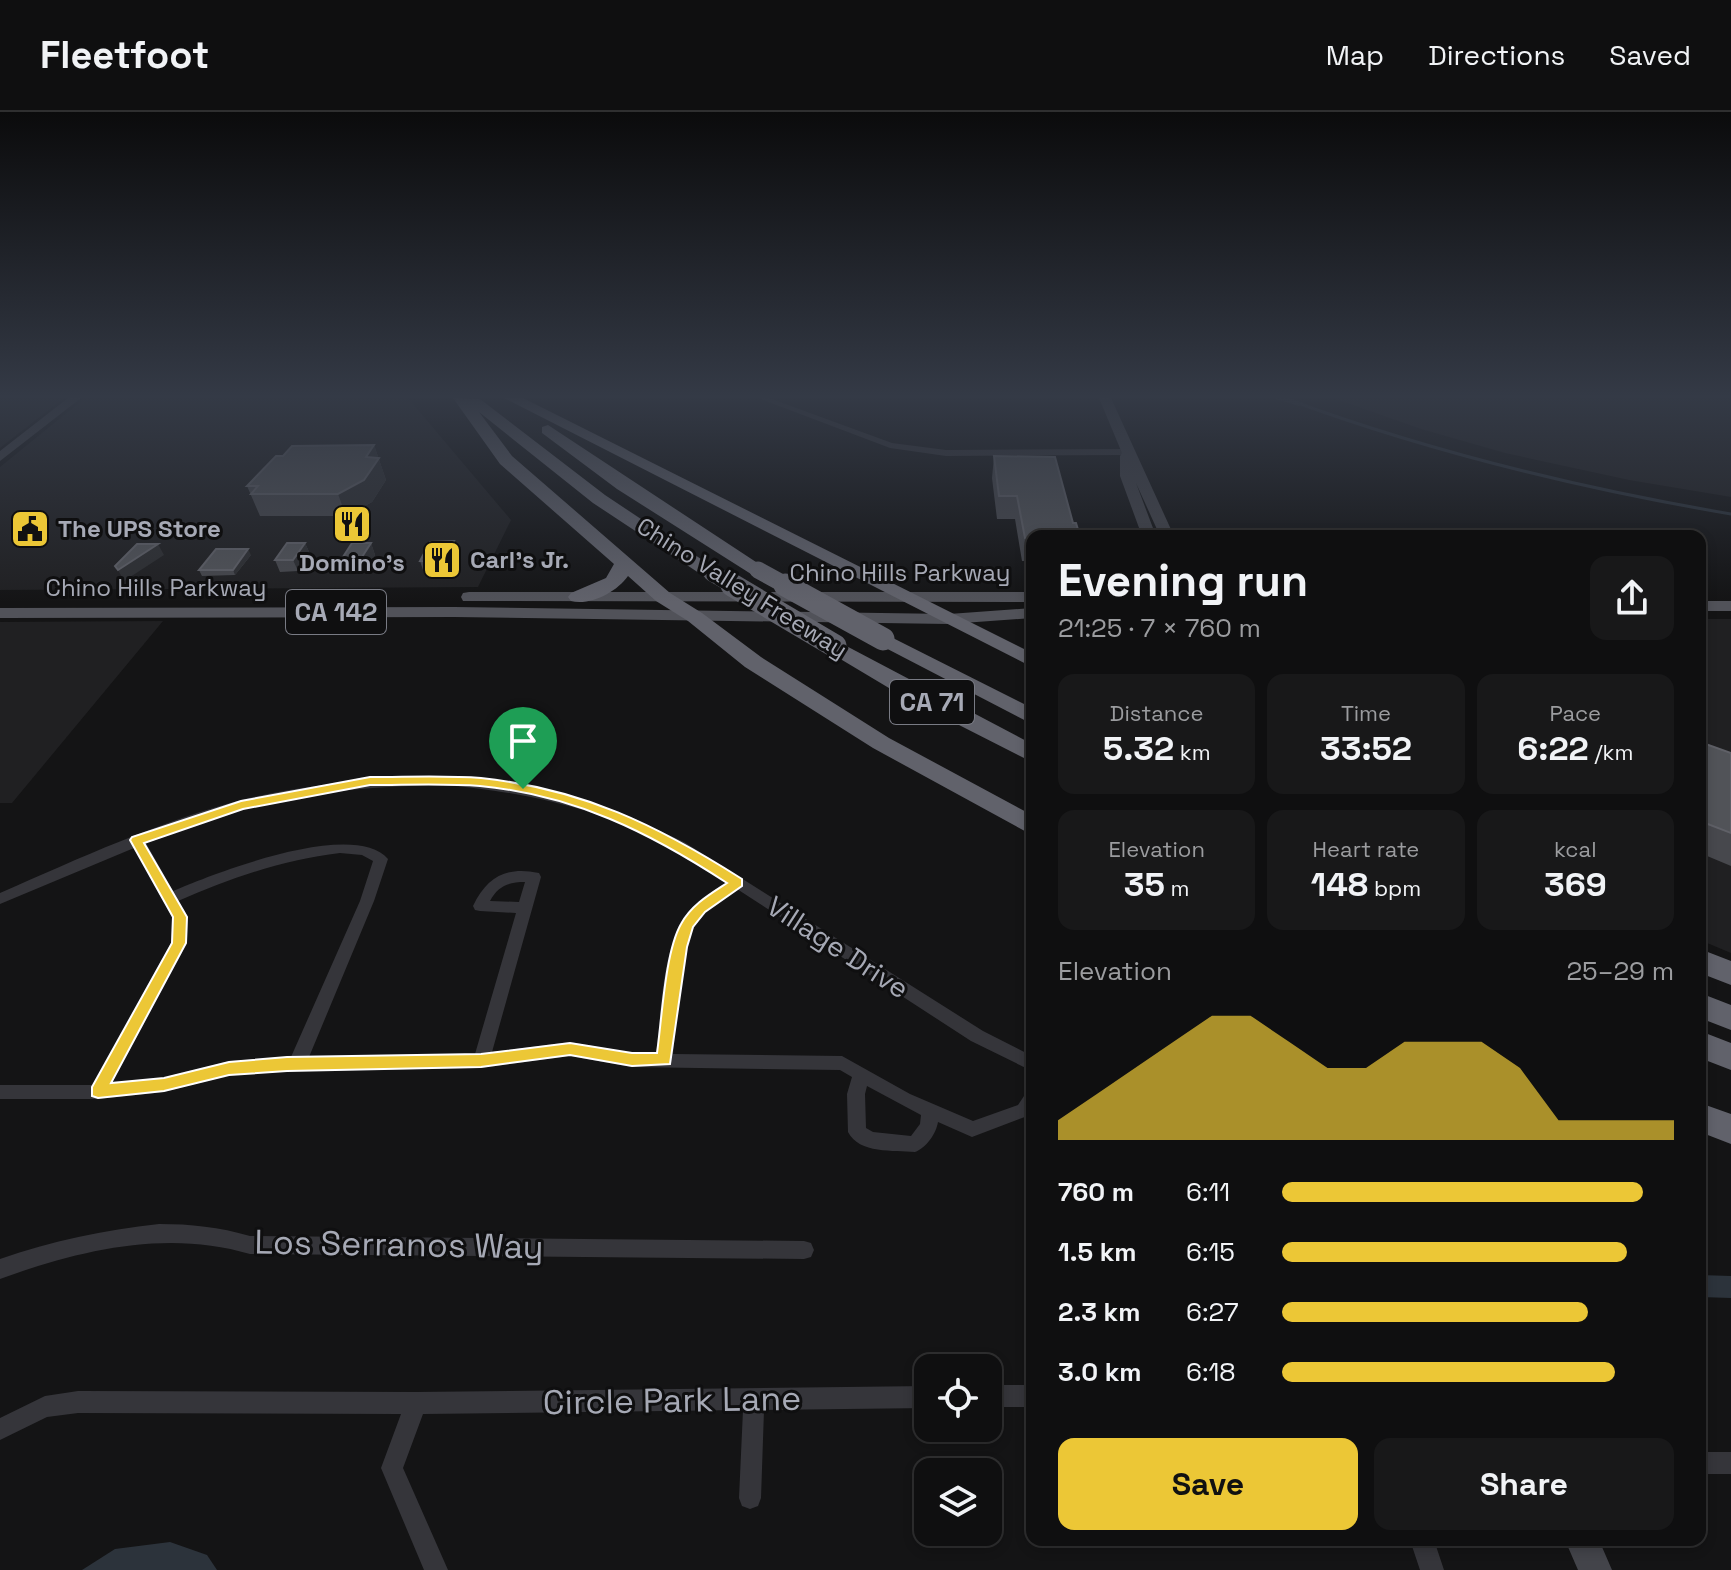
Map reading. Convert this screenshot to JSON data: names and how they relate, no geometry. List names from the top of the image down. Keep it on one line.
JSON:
{"streets":{"highway":["Chino Valley Freeway","CA 71"],"main road":["Chino Hills Parkway","CA 142"],"street":["Village Drive","Los Serranos Way","Circle Park Lane"]},"places":{"restaurant":["Domino's","Carl's Jr."],"public building":["The UPS Store"]},"page":{"header":"Fleetfoot","nav":["Map","Directions","Saved"],"heading":["Evening run","21:25 · 7 × 760 m"],"stats":[["Distance","5.32 km"],["Time","33:52"],["Pace","6:22 /km"],["Elevation","35 m"],["Heart rate","148 bpm"],["kcal","369"]],"chart":["Elevation","25–29 m"],"list":[{"name":"760 m","note":"6:11"},{"name":"1.5 km","note":"6:15"},{"name":"2.3 km","note":"6:27"},{"name":"3.0 km","note":"6:18"}],"buttons":["Save","Share"]}}
